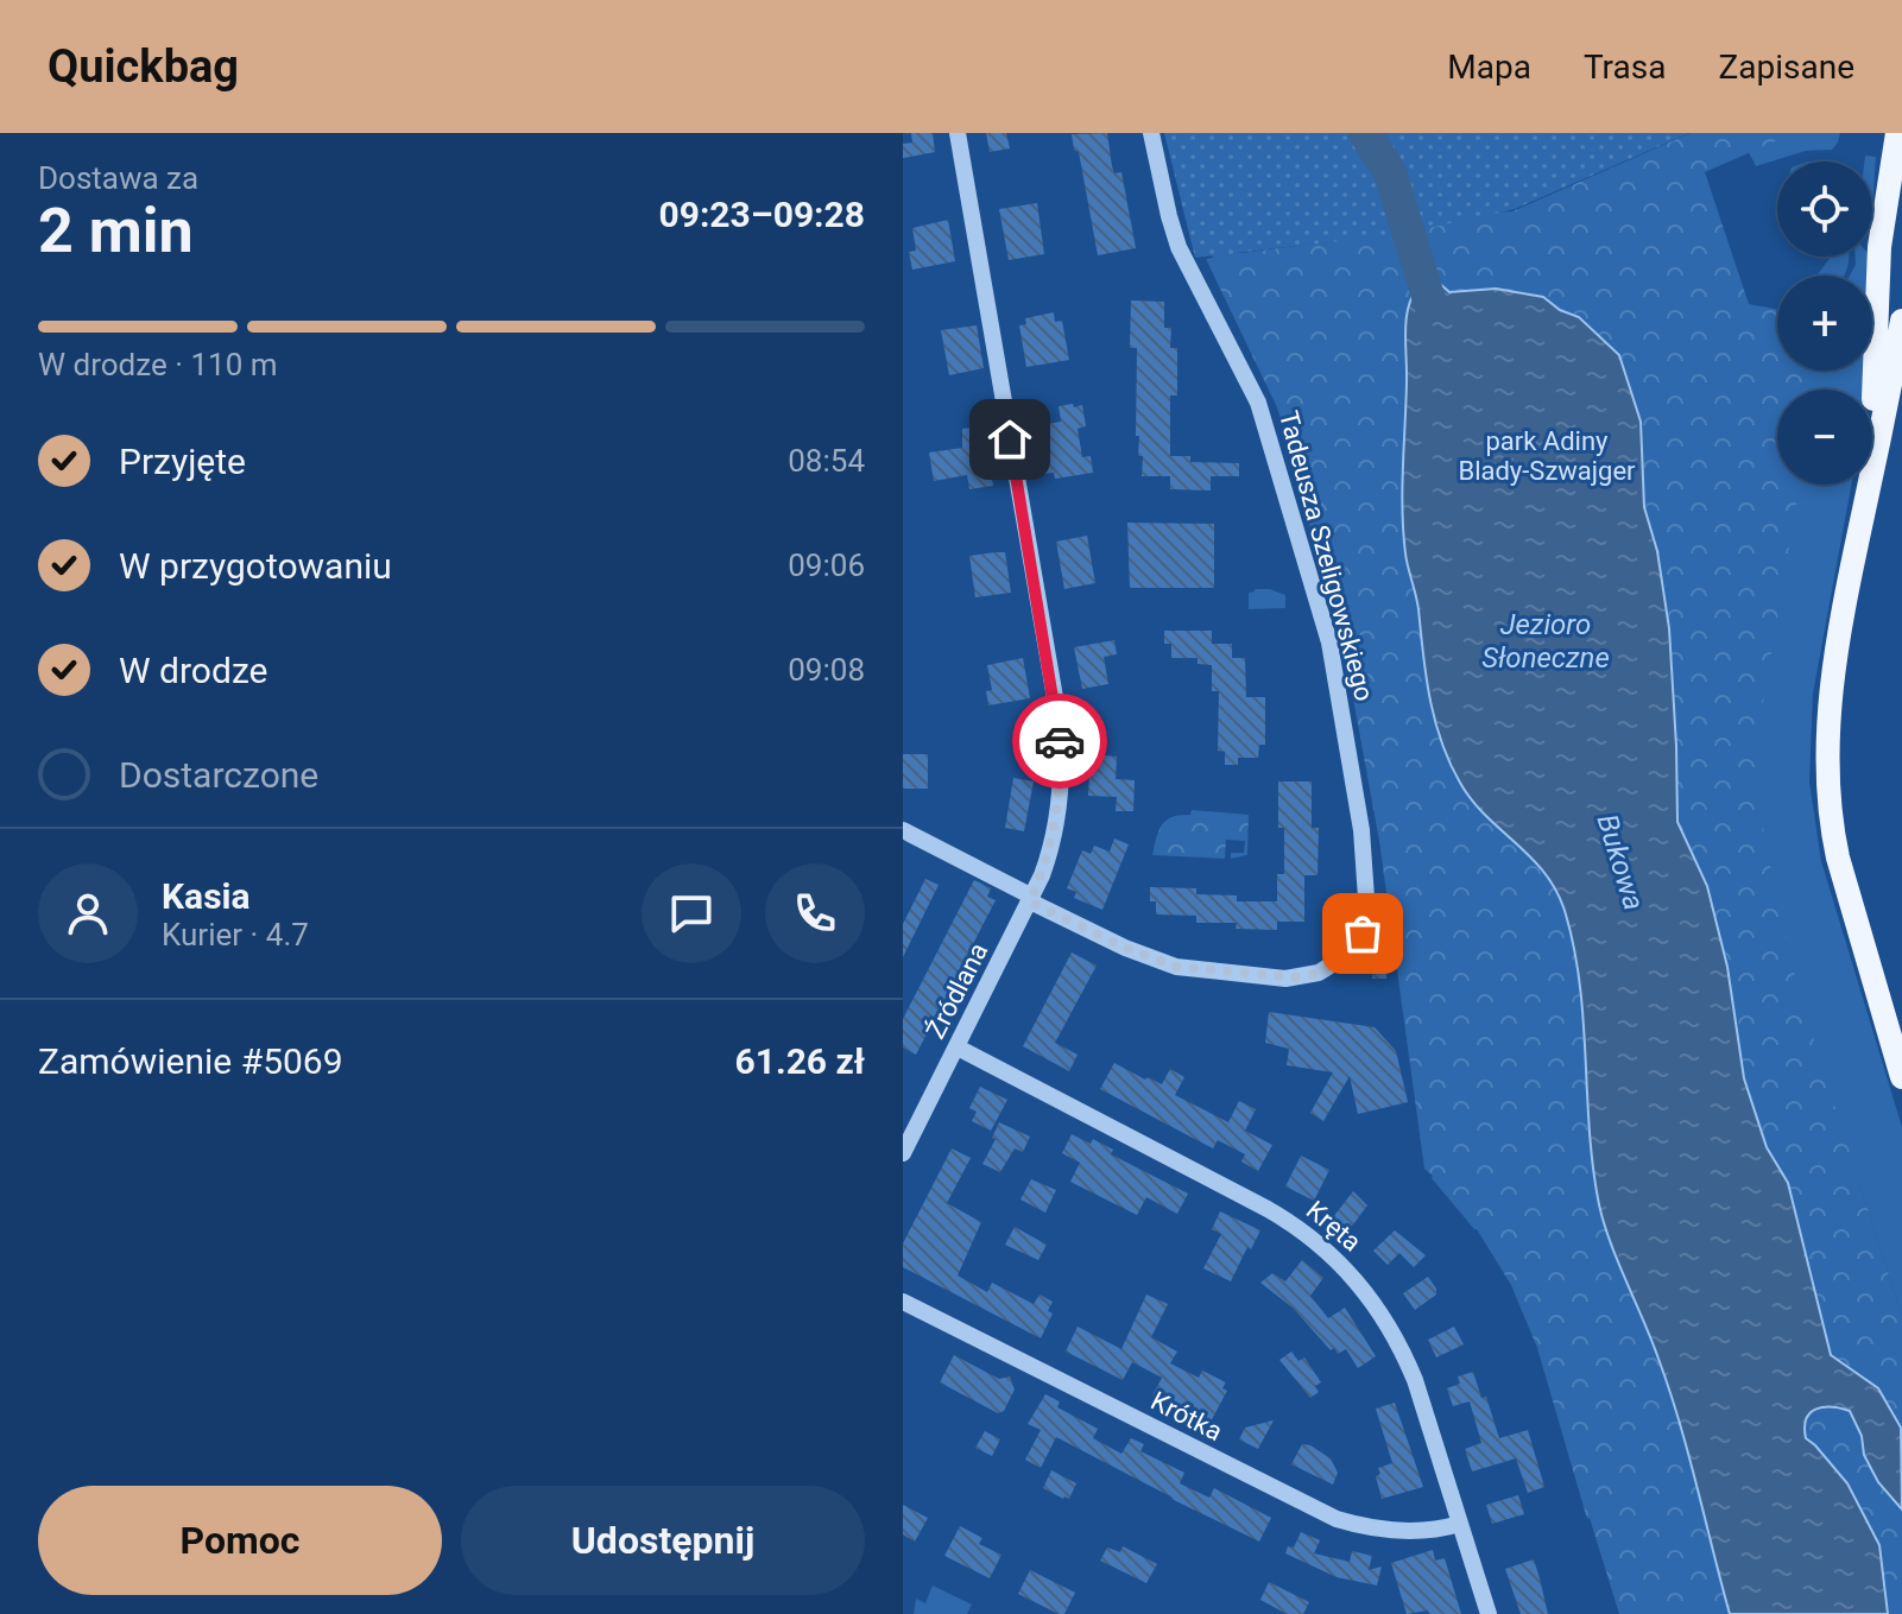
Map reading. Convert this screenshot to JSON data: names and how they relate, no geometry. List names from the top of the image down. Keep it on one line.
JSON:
{"streets":{"street":["Tadeusza Szeligowskiego","Źródlana","Kręta","Krótka"]},"crossings":[["Tadeusza Szeligowskiego","Źródlana"],["Źródlana","Kręta"],["Kręta","Krótka"]],"water":["Jezioro Słoneczne","Bukowa"],"parks":["park Adiny Blady-Szwajger"],"page":{"header":"Quickbag","nav":["Mapa","Trasa","Zapisane"],"heading":["2 min","Dostawa za","09:23–09:28"],"panel":["Kasia","Kurier · 4.7","Zamówienie #5069","61.26 zł"],"map_buttons":["+","−"],"bar":"W drodze · 110 m","list":[["Przyjęte","08:54"],["W przygotowaniu","09:06"],["W drodze","09:08"],"Dostarczone"],"buttons":["Pomoc","Udostępnij"]}}
